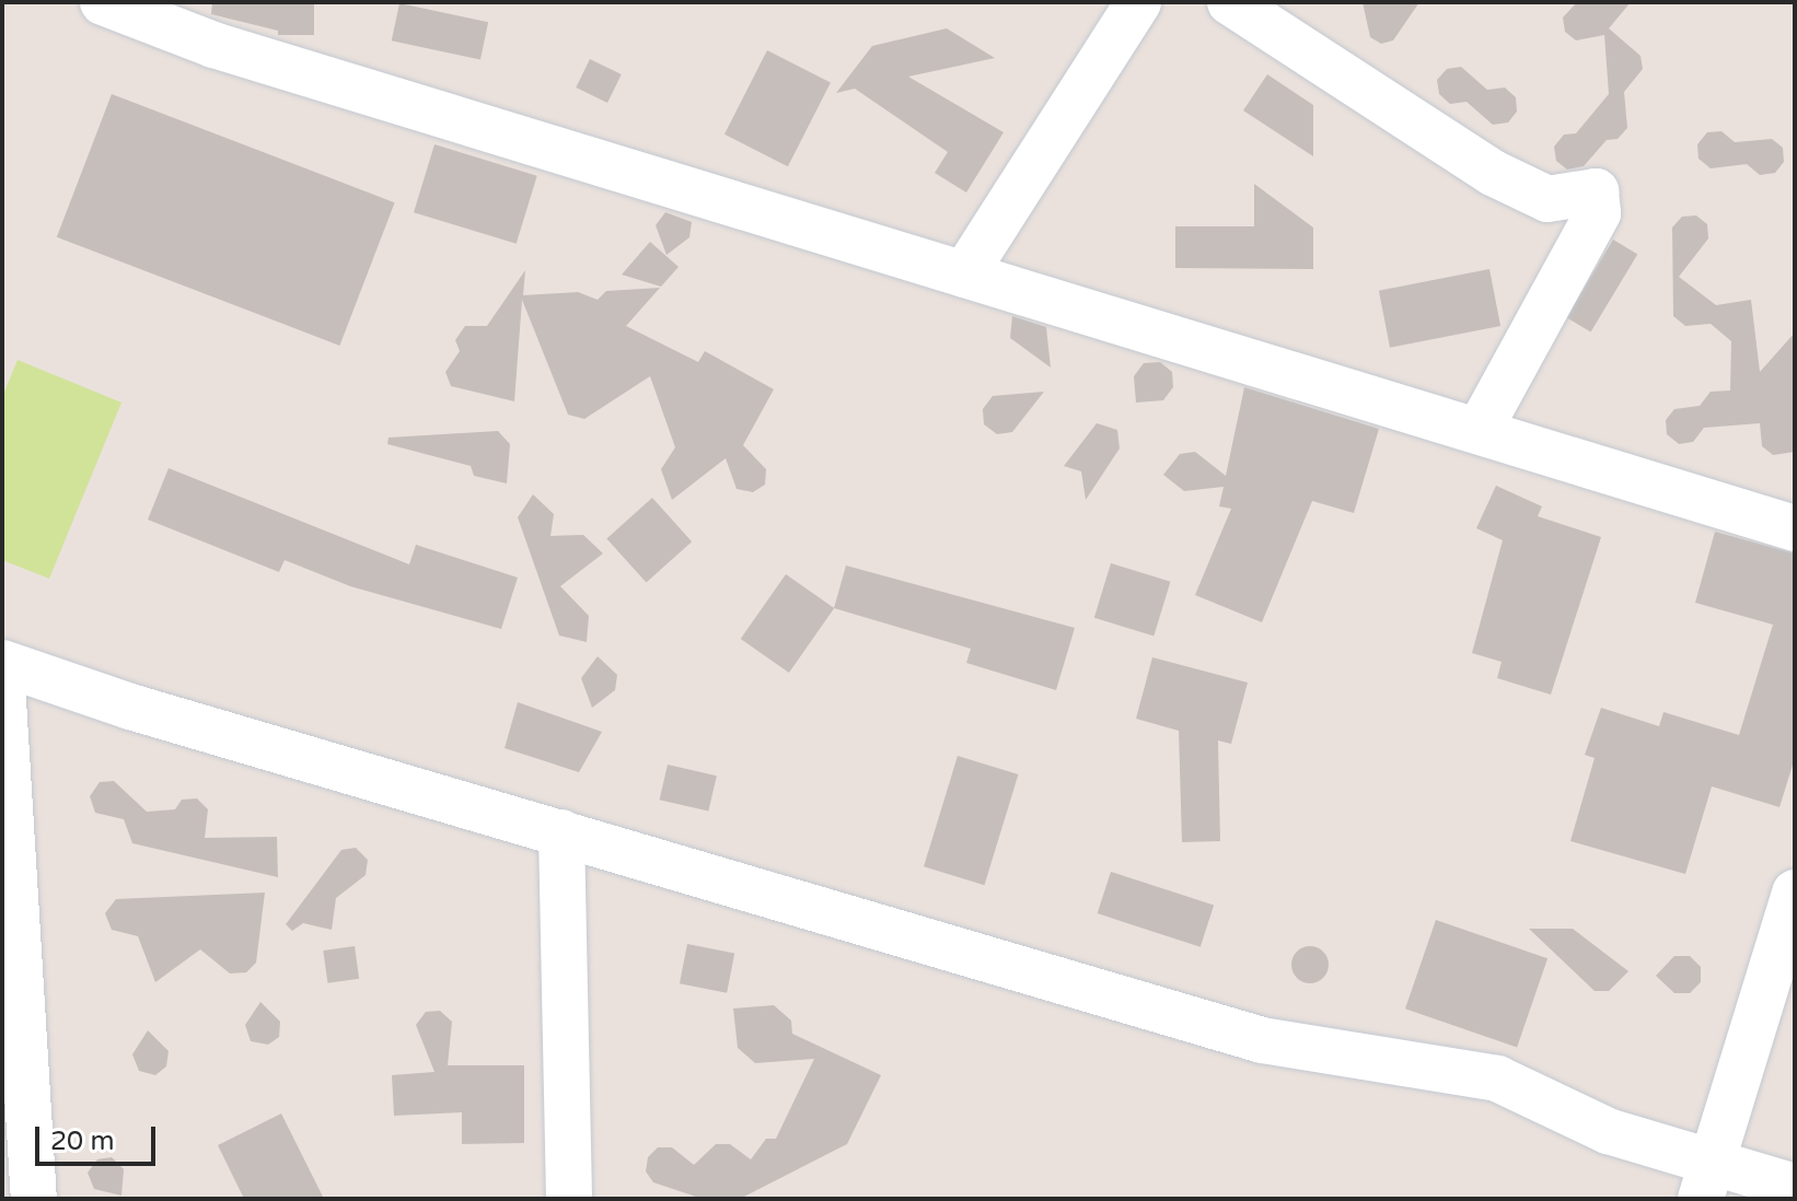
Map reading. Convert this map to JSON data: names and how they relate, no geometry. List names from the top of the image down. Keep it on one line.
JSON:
{"scale_bar":"20 m"}
